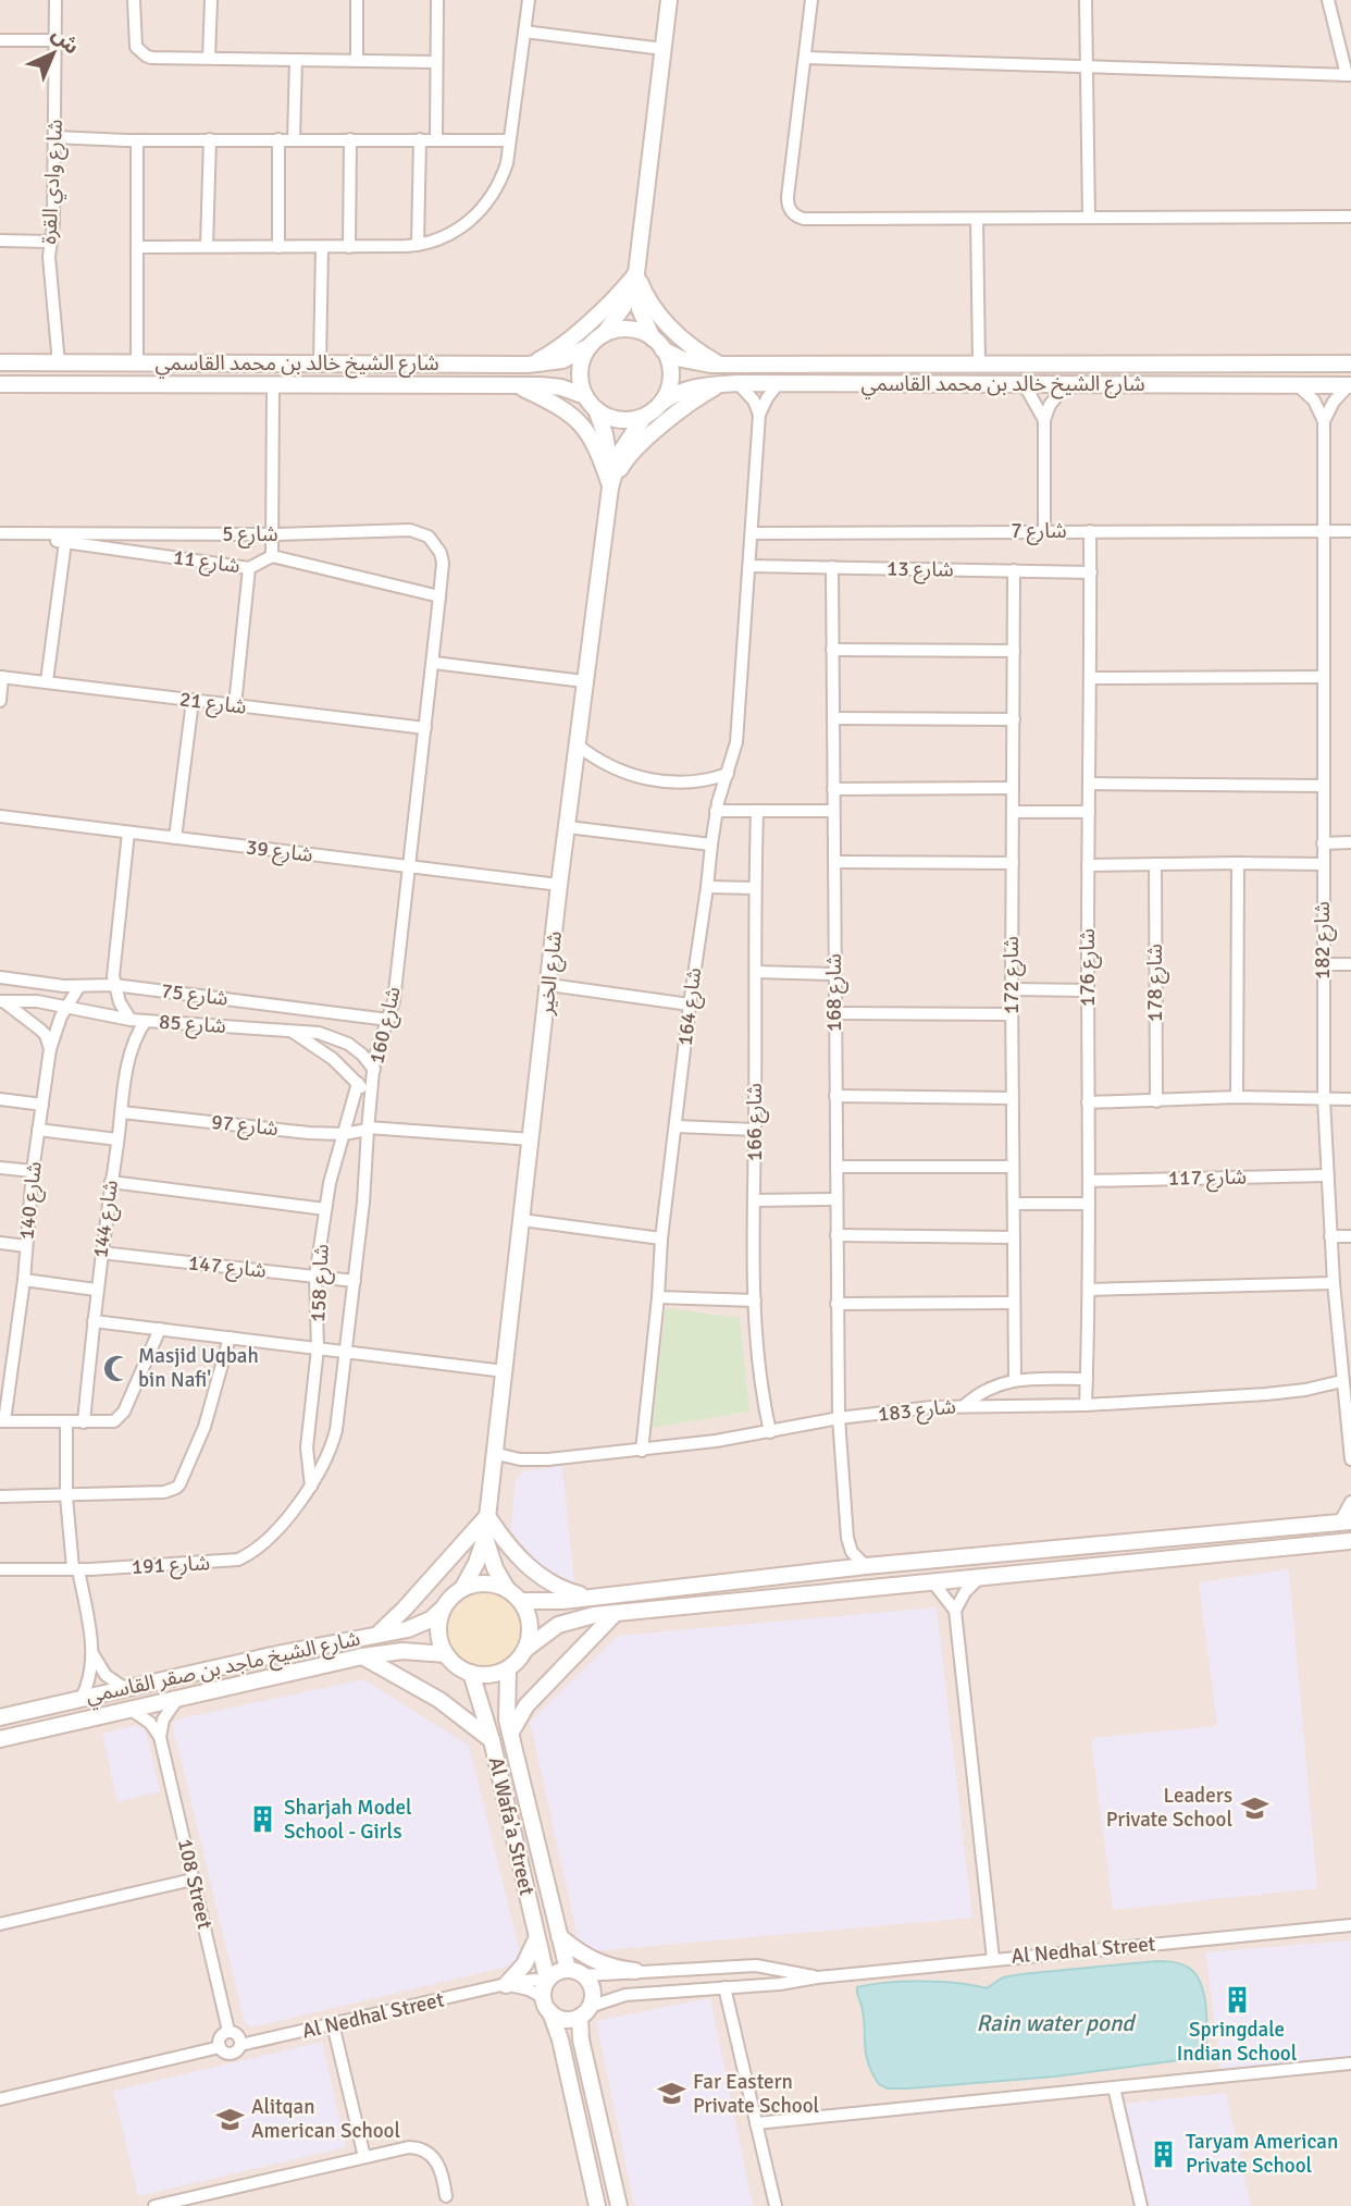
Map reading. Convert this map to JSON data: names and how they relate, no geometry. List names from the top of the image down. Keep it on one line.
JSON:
{"streets":{"street":["شارع وادي القرة","شارع الشيخ خالد بن محمد القاسمي","شارع 7","شارع 5","شارع 11","شارع 13","شارع 21","شارع 39","شارع 182","شارع 176","شارع الخير","شارع 172","شارع 178","شارع 168","شارع 75","شارع 164","شارع 85","شارع 160","شارع 166","شارع 97","شارع 117","شارع 140","شارع 144","شارع 147","شارع 158","شارع 183","شارع 191","شارع الشيخ ماجد بن صقر القاسمي","Al Wafa'a Street","108 Street","Al Nedhal Street"]},"crossings":[["شارع وادي القرة","شارع الشيخ خالد بن محمد القاسمي"],["شارع الشيخ خالد بن محمد القاسمي","شارع الخير"],["شارع 7","شارع 182"],["شارع 7","شارع 176"],["شارع 7","شارع 164"],["شارع 5","شارع 11"],["شارع 5","شارع 160"],["شارع 11","شارع 160"],["شارع 13","شارع 176"],["شارع 13","شارع 172"],["شارع 13","شارع 168"],["شارع 13","شارع 164"],["شارع 21","شارع 160"],["شارع 39","شارع الخير"],["شارع 39","شارع 160"],["شارع 182","شارع 117"],["شارع 182","شارع 183"],["شارع 176","شارع 117"],["شارع 176","شارع 183"],["شارع الخير","شارع 97"],["شارع الخير","شارع 183"],["شارع الخير","شارع الشيخ ماجد بن صقر القاسمي"],["شارع الخير","Al Wafa'a Street"],["شارع 168","شارع 183"],["شارع 75","شارع 160"],["شارع 75","شارع 140"],["شارع 164","شارع 183"],["شارع 85","شارع 160"],["شارع 85","شارع 140"],["شارع 85","شارع 144"],["شارع 160","شارع 97"],["شارع 160","شارع 147"],["شارع 160","شارع 158"],["شارع 160","شارع 191"],["شارع 166","شارع 183"],["شارع 97","شارع 144"],["شارع 97","شارع 158"],["شارع 144","شارع 147"],["شارع 147","شارع 158"],["شارع 158","شارع 191"],["شارع الشيخ ماجد بن صقر القاسمي","Al Wafa'a Street"],["Al Wafa'a Street","Al Nedhal Street"],["108 Street","Al Nedhal Street"]],"water":["Rain water pond"],"places":{"mosque":["Masjid Uqbah bin Nafi'"],"school or university":["Leaders Private School","Far Eastern Private School","Alitqan American School"],"building":["Sharjah Model School - Girls","Springdale Indian School","Taryam American Private School"]},"north":"top right"}
